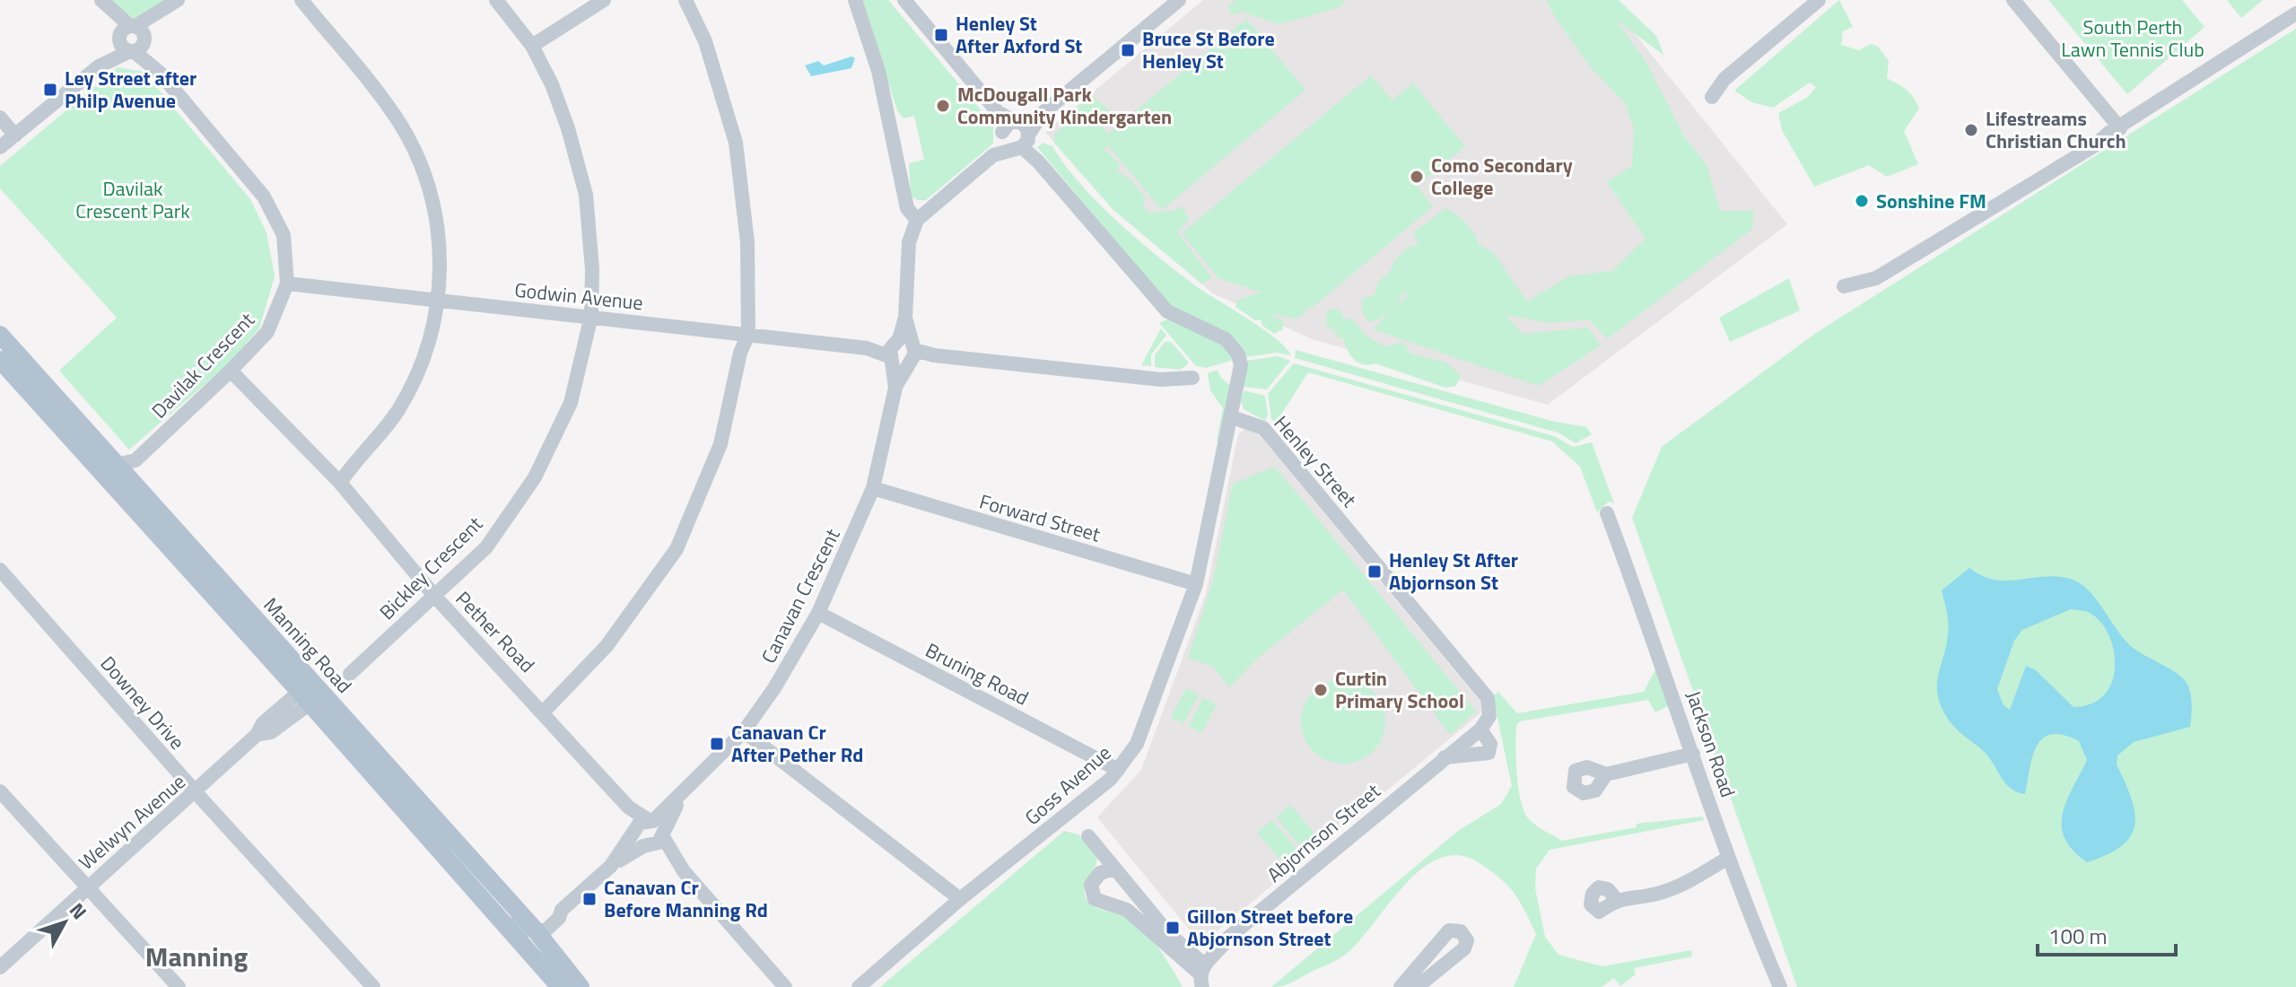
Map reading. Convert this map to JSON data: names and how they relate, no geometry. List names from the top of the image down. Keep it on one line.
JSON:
{"streets":{"main road":["Manning Road"],"street":["Godwin Avenue","Davilak Crescent","Henley Street","Forward Street","Bickley Crescent","Canavan Crescent","Pether Road","Bruning Road","Downey Drive","Jackson Road","Goss Avenue","Welwyn Avenue","Abjornson Street"]},"crossings":[["Godwin Avenue","Davilak Crescent"],["Godwin Avenue","Bickley Crescent"],["Godwin Avenue","Canavan Crescent"],["Davilak Crescent","Pether Road"],["Davilak Crescent","Manning Road"],["Henley Street","Goss Avenue"],["Henley Street","Abjornson Street"],["Forward Street","Canavan Crescent"],["Forward Street","Goss Avenue"],["Bickley Crescent","Pether Road"],["Canavan Crescent","Pether Road"],["Canavan Crescent","Manning Road"],["Canavan Crescent","Bruning Road"],["Manning Road","Welwyn Avenue"],["Bruning Road","Goss Avenue"],["Downey Drive","Welwyn Avenue"]],"districts":["Manning"],"parks":["South Perth Lawn Tennis Club","Davilak Crescent Park"],"places":{"transit":["Henley St After Axford St","Bruce St Before Henley St","Ley Street after Philp Avenue","Henley St After Abjornson St","Canavan Cr After Pether Rd","Canavan Cr Before Manning Rd","Gillon Street before Abjornson Street"],"other":["McDougall Park Community Kindergarten","Lifestreams Christian Church","Como Secondary College","Sonshine FM","Curtin Primary School"]},"scale_bar":"100 m","north":"top right"}
